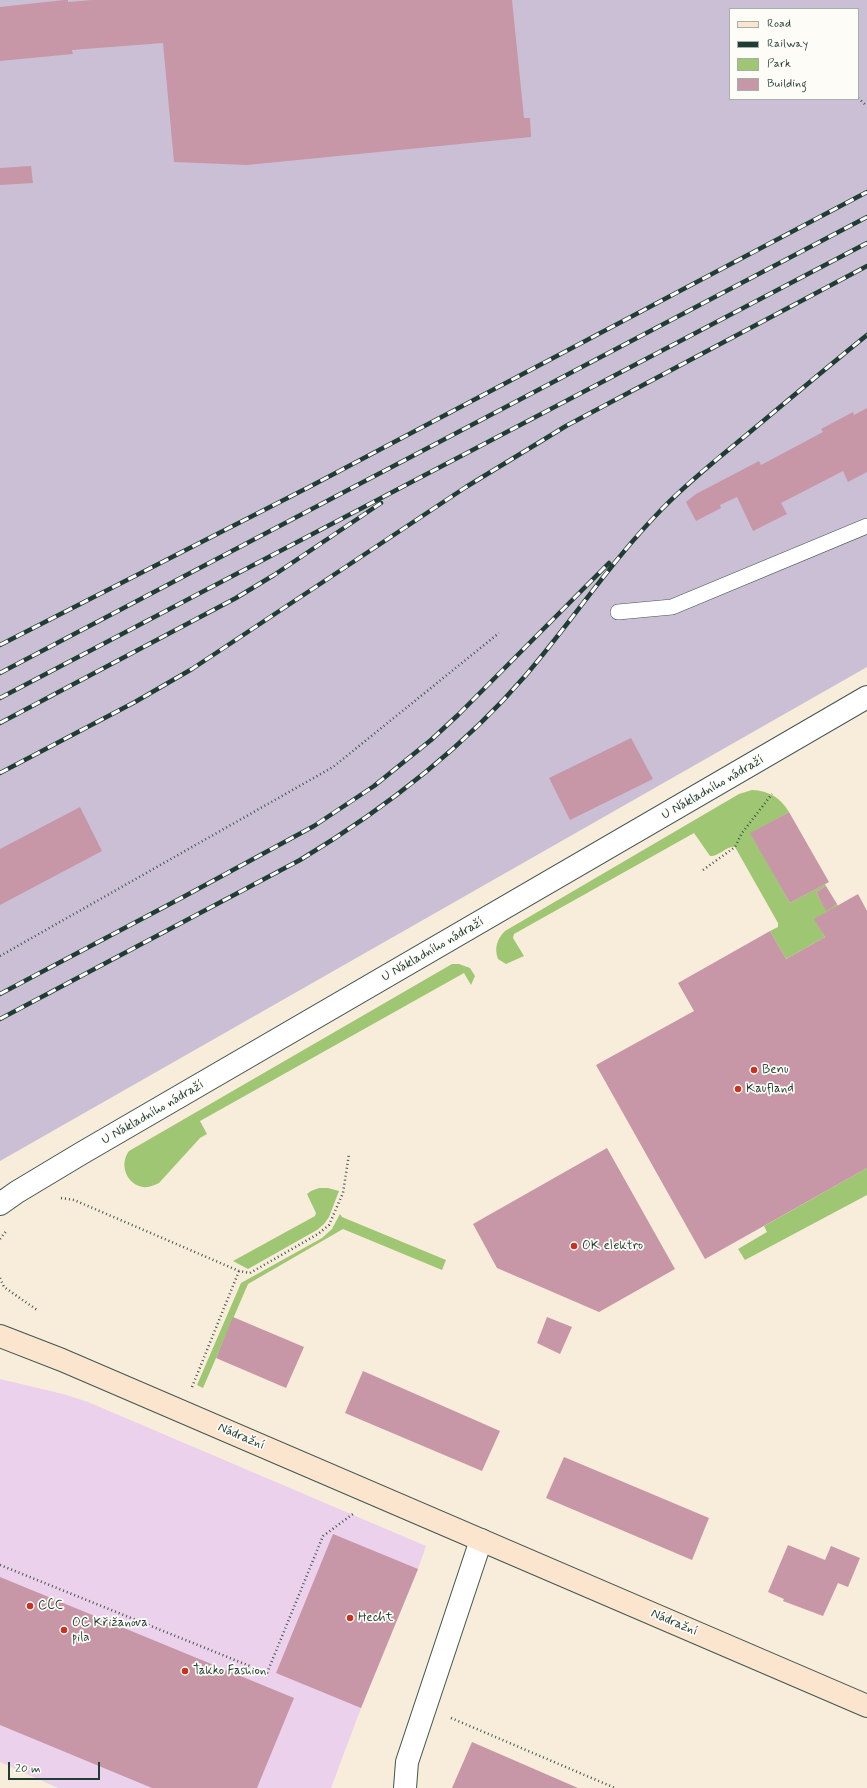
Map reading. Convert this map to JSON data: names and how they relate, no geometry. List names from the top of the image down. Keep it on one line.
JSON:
{"streets":{"main road":["Nádražní"],"street":["U Nákladního nádraží"]},"places":["Benu","Kaufland","OK elektro","CCC","Hecht","OC Křižanova pila","Takko Fashion"],"legend":["Road","Railway","Park","Building"],"scale_bar":"20 m"}
